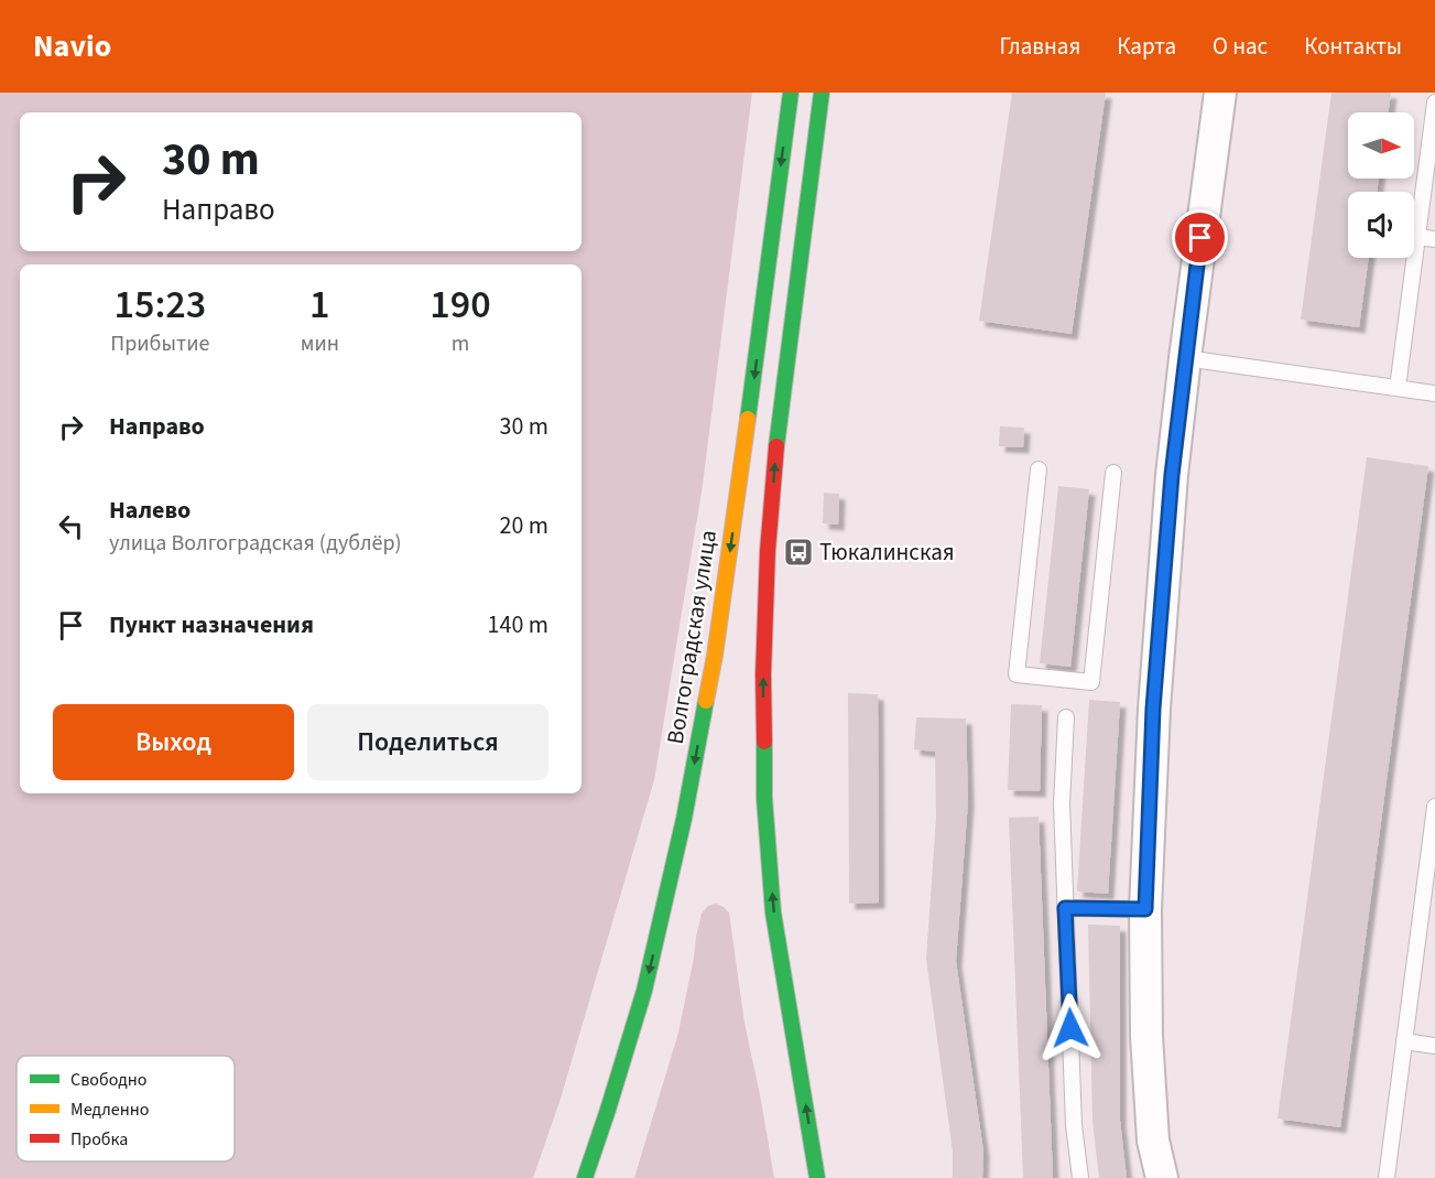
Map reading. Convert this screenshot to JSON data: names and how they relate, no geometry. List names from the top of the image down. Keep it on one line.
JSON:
{"streets":{"main road":["Волгоградская улица"]},"places":{"bus stop":["Тюкалинская"]},"legend":["Свободно","Медленно","Пробка"],"north":"right","page":{"header":"Navio","nav":["Главная","Карта","О нас","Контакты"],"turn":["30 m","Направо"],"eta":["15:23","Прибытие","1","мин","190","m"],"list":[{"name":"Направо","value":"30 m"},{"name":"Налево","note":"улица Волгоградская (дублёр)","value":"20 m"},{"name":"Пункт назначения","value":"140 m"}],"buttons":["Выход","Поделиться"]}}
